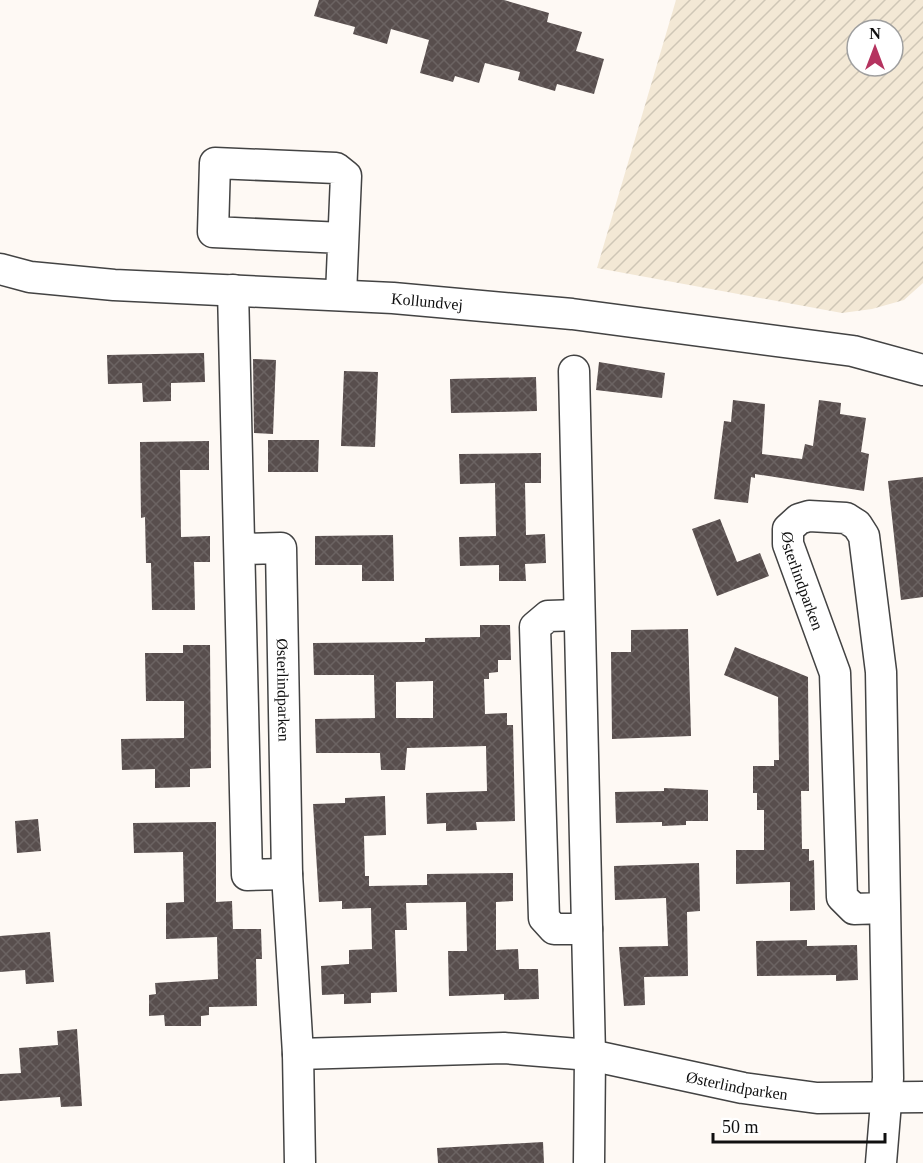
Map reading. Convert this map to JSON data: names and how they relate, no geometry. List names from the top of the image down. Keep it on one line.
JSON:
{"streets":{"street":["Kollundvej","Østerlindparken"]},"scale_bar":"50 m","north":"top"}
